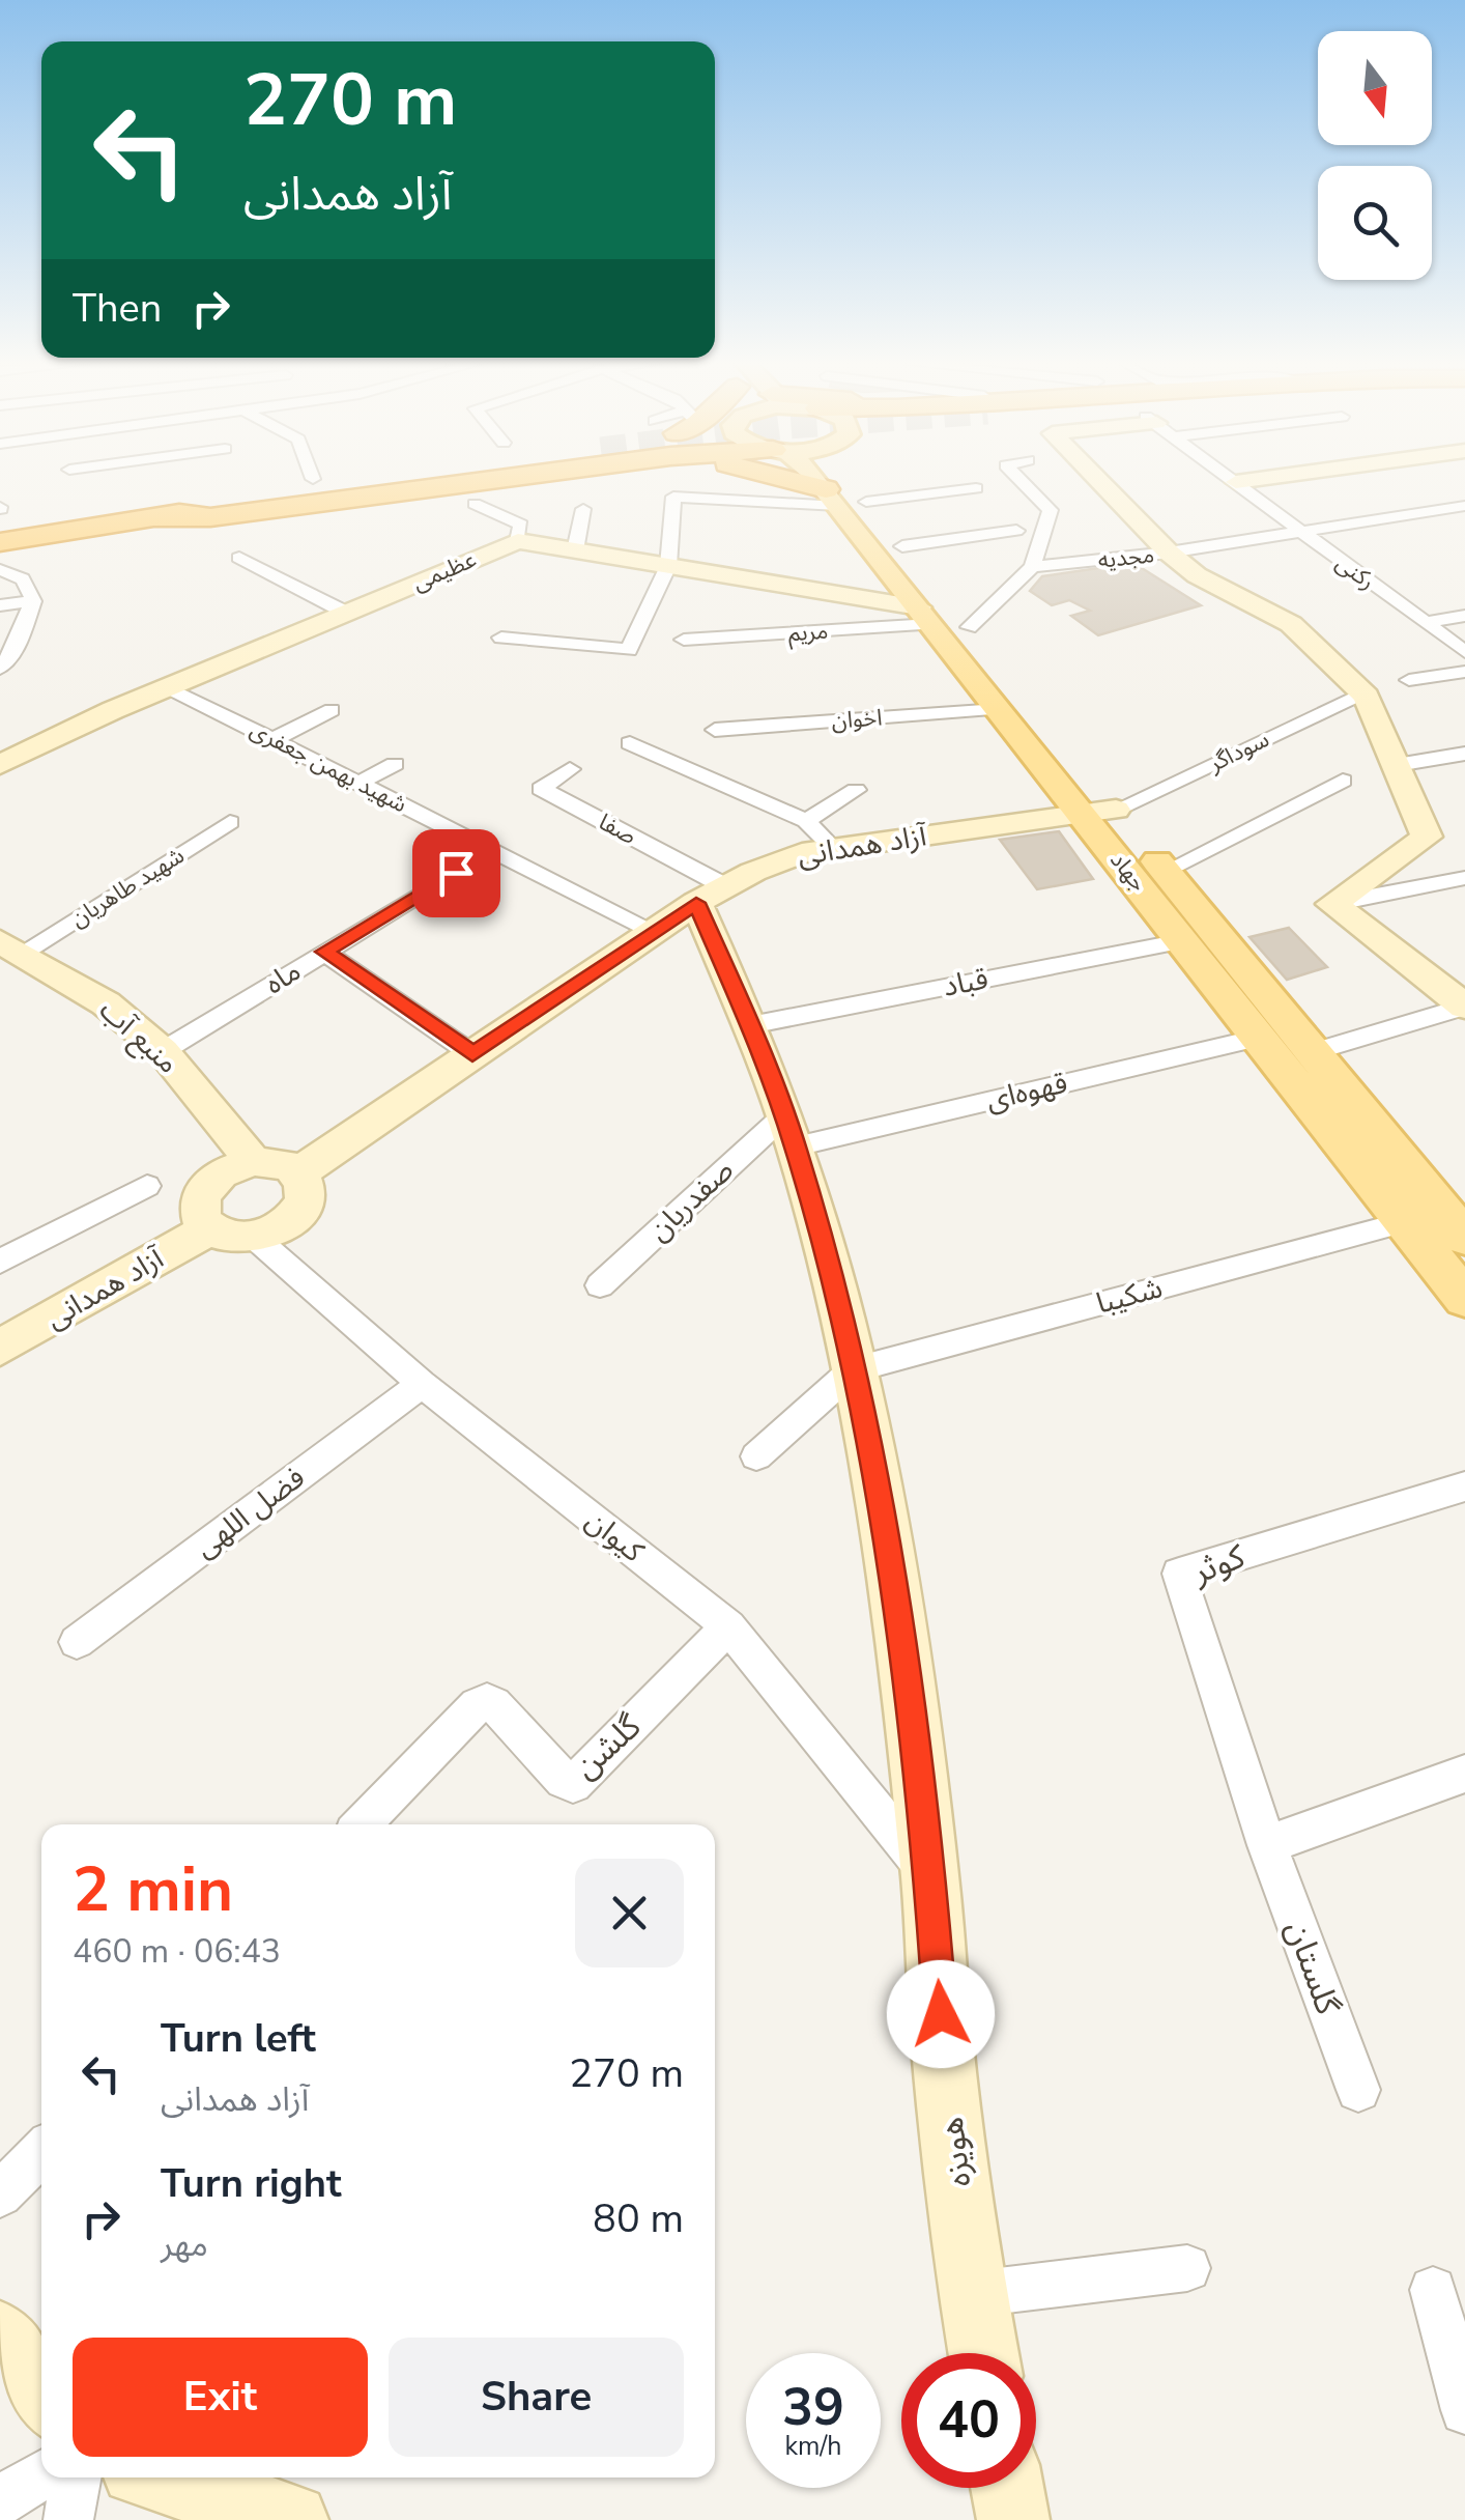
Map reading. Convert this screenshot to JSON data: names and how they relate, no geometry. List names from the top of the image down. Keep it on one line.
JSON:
{"streets":{"main road":["جهاد"],"street":["مجدیه","عظیمی","رکنی","مریم","اخوان","سوداگر","شهید بهمن جعفری","صفا","آزاد همدانی","شهید طاهریان","ماه","قباد","منبع آب","قهوه‌ای","صفدریان","شکیبا","فضل اللهی","کیوان","کوثر","گلشن","گلستان","هویزه"]},"crossings":[["مجدیه","رکنی"],["عظیمی","شهید بهمن جعفری"],["مریم","جهاد"],["اخوان","جهاد"],["سوداگر","آزاد همدانی"],["سوداگر","جهاد"],["شهید بهمن جعفری","آزاد همدانی"],["صفا","آزاد همدانی"],["صفا","هویزه"],["آزاد همدانی","جهاد"],["آزاد همدانی","منبع آب"],["آزاد همدانی","کیوان"],["آزاد همدانی","هویزه"],["جهاد","قباد"],["جهاد","قهوه‌ای"],["جهاد","شکیبا"],["شهید طاهریان","منبع آب"],["ماه","منبع آب"],["قباد","هویزه"],["منبع آب","کیوان"],["قهوه‌ای","صفدریان"],["قهوه‌ای","هویزه"],["صفدریان","هویزه"],["شکیبا","هویزه"],["فضل اللهی","کیوان"],["کیوان","گلشن"],["کیوان","هویزه"],["کوثر","گلستان"]],"north":"bottom","page":{"turn":["270 m","آزاد همدانی"],"then":"Then","heading":["2 min","460 m · 06:43"],"list":[{"name":"Turn left","note":"آزاد همدانی","value":"270 m"},{"name":"Turn right","note":"مهر","value":"80 m"}],"buttons":["Exit","Share"],"speed":"39 km/h","limit":"40"}}
